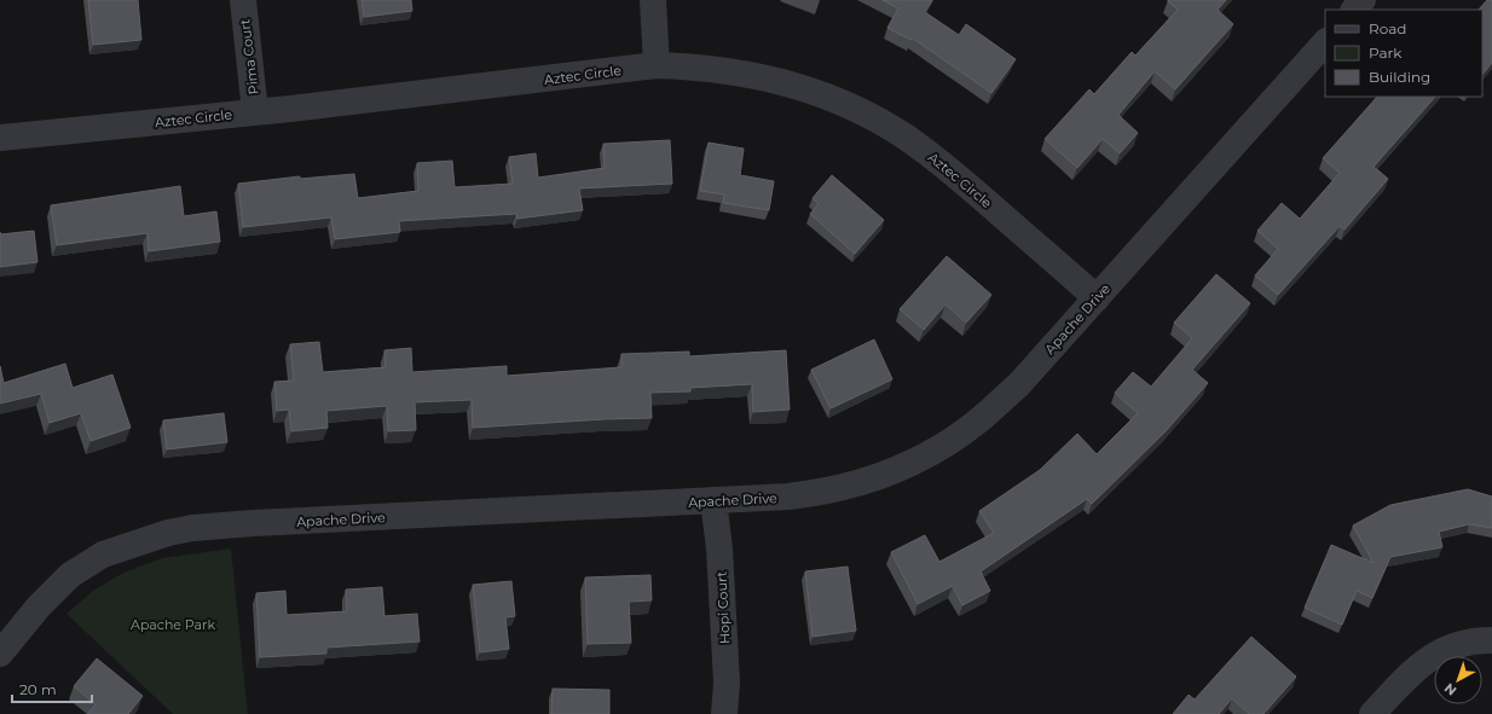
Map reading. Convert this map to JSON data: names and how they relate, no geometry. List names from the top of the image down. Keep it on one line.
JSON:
{"streets":{"street":["Pima Court","Aztec Circle","Apache Drive","Hopi Court"]},"crossings":[["Pima Court","Aztec Circle"],["Aztec Circle","Apache Drive"],["Apache Drive","Hopi Court"]],"parks":["Apache Park"],"legend":["Road","Park","Building"],"scale_bar":"20 m","north":"bottom left"}
